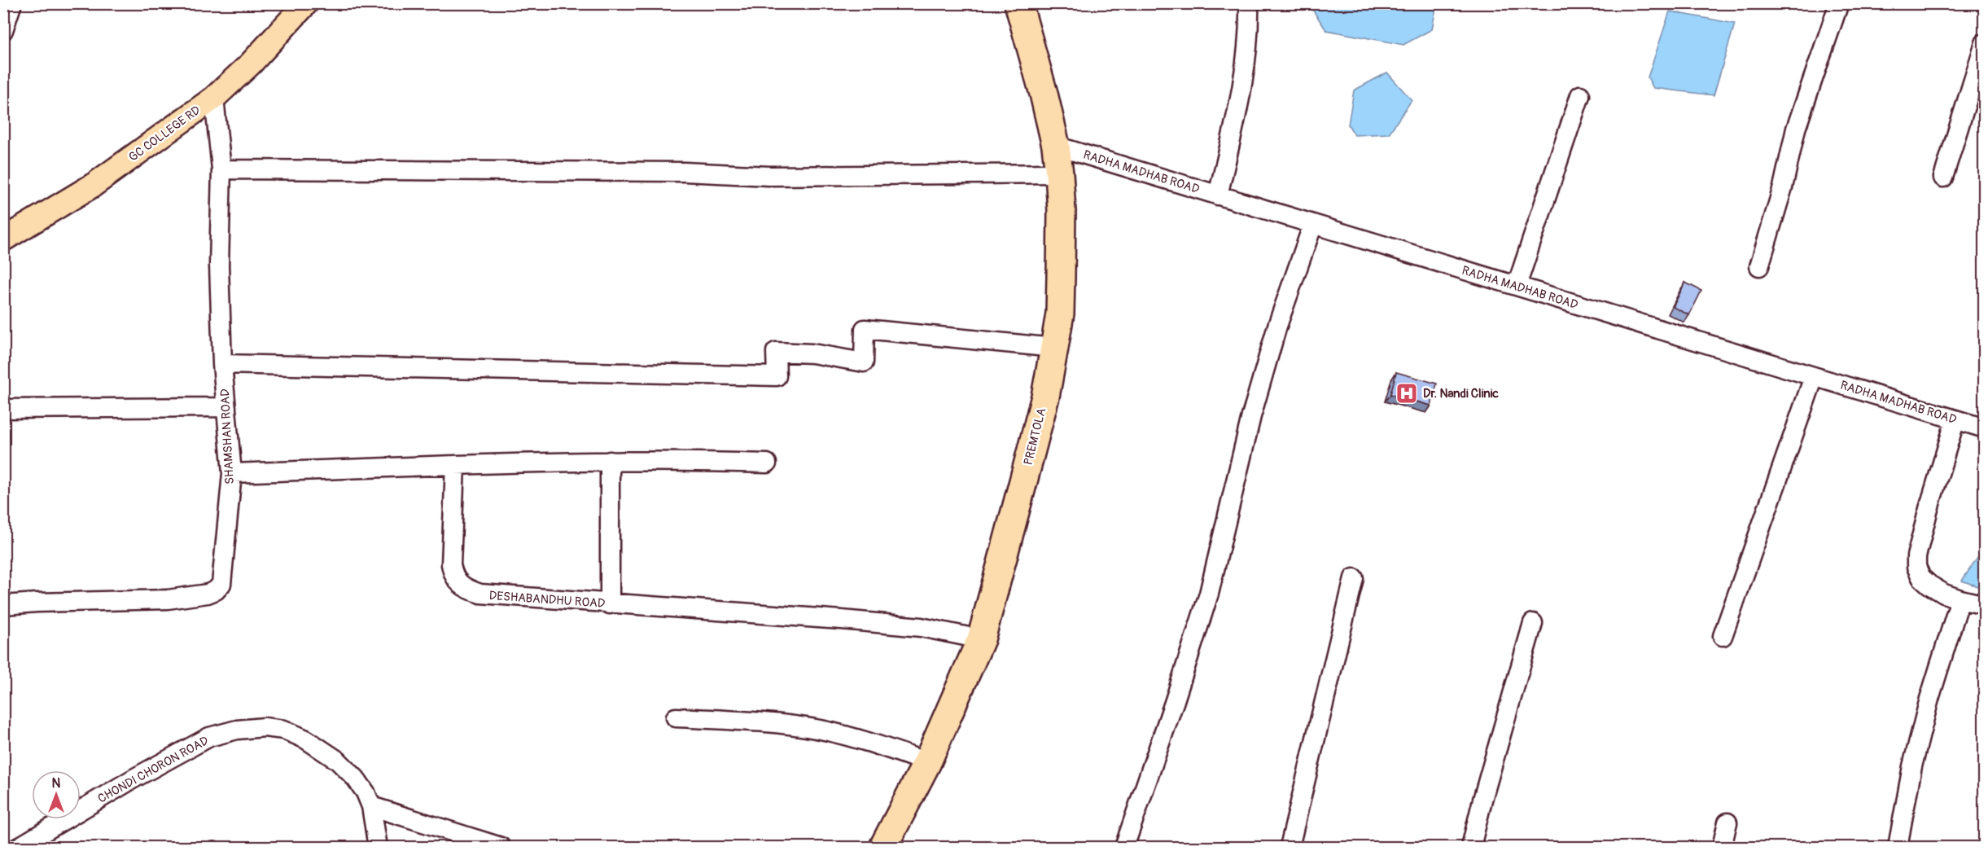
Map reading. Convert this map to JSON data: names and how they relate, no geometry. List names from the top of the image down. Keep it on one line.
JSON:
{"streets":{"highway":["PREMTOLA"],"main road":["GC COLLEGE RD"],"street":["RADHA MADHAB ROAD","SHAMSHAN ROAD","DESHABANDHU ROAD","CHONDI CHORON ROAD"]},"crossings":[["GC COLLEGE RD","SHAMSHAN ROAD"],["RADHA MADHAB ROAD","PREMTOLA"],["PREMTOLA","DESHABANDHU ROAD"]],"places":{"hospital":["Dr. Nandi Clinic"]},"north":"top"}
